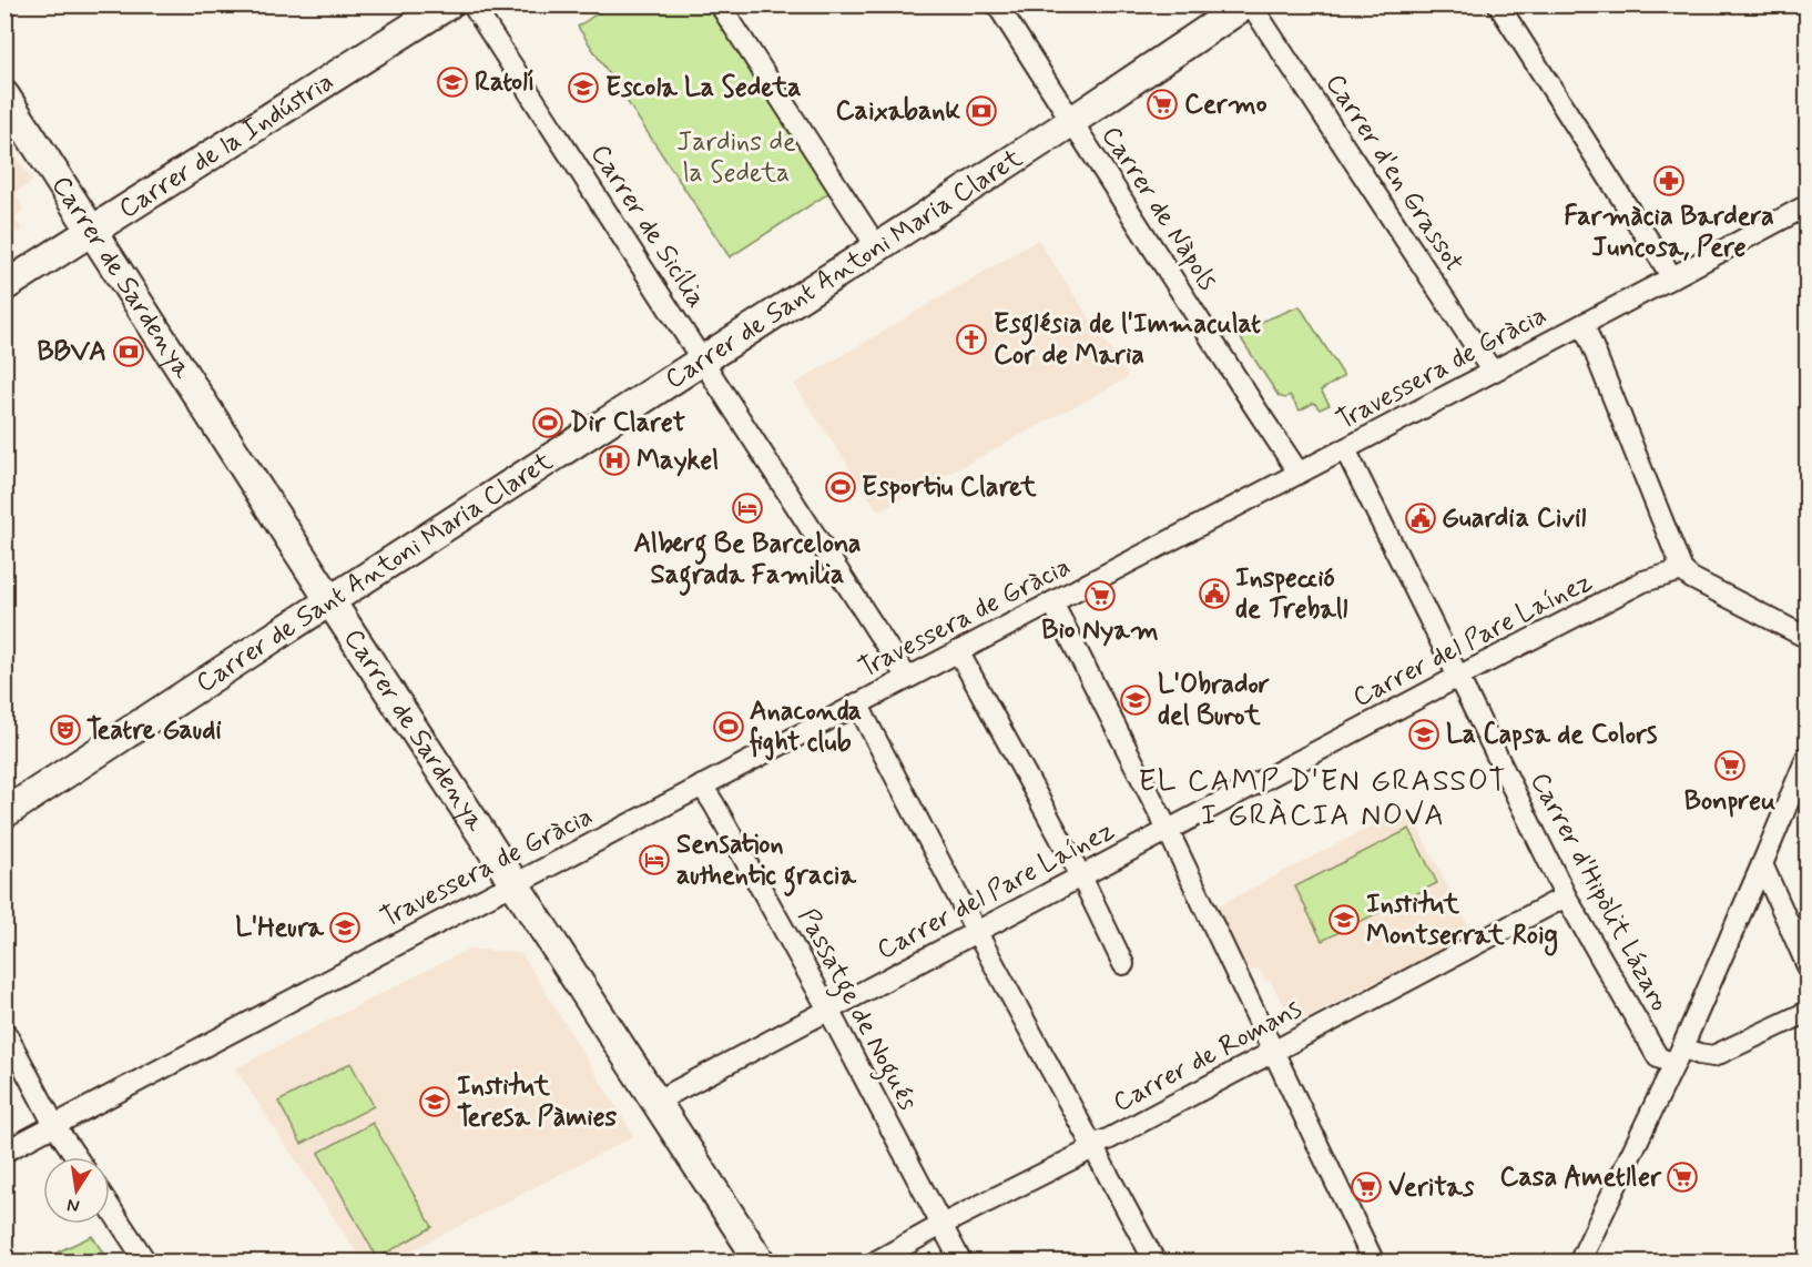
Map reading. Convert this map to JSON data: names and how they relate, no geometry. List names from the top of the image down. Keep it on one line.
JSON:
{"streets":{"main road":["Carrer de la Indústria","Carrer de Sant Antoni Maria Claret","Carrer de Sardenya"],"street":["Carrer d'en Grassot","Carrer de Nàpols","Carrer de Sicília","Travessera de Gràcia","Carrer del Pare Laínez","Carrer d'Hipòlit Lázaro","Passatge de Nogués","Carrer de Romans"]},"crossings":[["Carrer de la Indústria","Carrer de Sardenya"],["Carrer d'en Grassot","Travessera de Gràcia"],["Carrer de Nàpols","Carrer de Sant Antoni Maria Claret"],["Carrer de Nàpols","Travessera de Gràcia"],["Carrer de Sicília","Carrer de Sant Antoni Maria Claret"],["Carrer de Sicília","Travessera de Gràcia"],["Carrer de Sant Antoni Maria Claret","Carrer de Sardenya"],["Carrer de Sardenya","Travessera de Gràcia"],["Carrer de Sardenya","Carrer del Pare Laínez"],["Travessera de Gràcia","Carrer d'Hipòlit Lázaro"],["Travessera de Gràcia","Passatge de Nogués"],["Carrer del Pare Laínez","Carrer d'Hipòlit Lázaro"],["Carrer del Pare Laínez","Passatge de Nogués"],["Carrer d'Hipòlit Lázaro","Carrer de Romans"],["Passatge de Nogués","Carrer de Romans"]],"districts":["EL CAMP D'EN GRASSOT I GRÀCIA NOVA"],"parks":["Jardins de la Sedeta"],"places":{"school or university":["Ratolí","Escola La Sedeta","L'Obrador del Burot","La Capsa de Colors","Institut Montserrat Roig","L'Heura","Institut Teresa Pàmies"],"supermarket":["Cermo","Bio Nyam","Bonpreu","Casa Ametller","Veritas"],"bank":["Caixabank","BBVA"],"pharmacy":["Farmàcia Bardera Juncosa, Pere"],"church":["Església de l'Immaculat Cor de Maria"],"sports":["Dir Claret","Esportiu Claret","Anaconda fight club"],"hospital":["Maykel"],"hotel":["Alberg Be Barcelona Sagrada Familia","Sensation authentic gracia"],"public building":["Guardia Civil","Inspecció de Treball"],"theatre":["Teatre Gaudi"]},"north":"bottom"}
